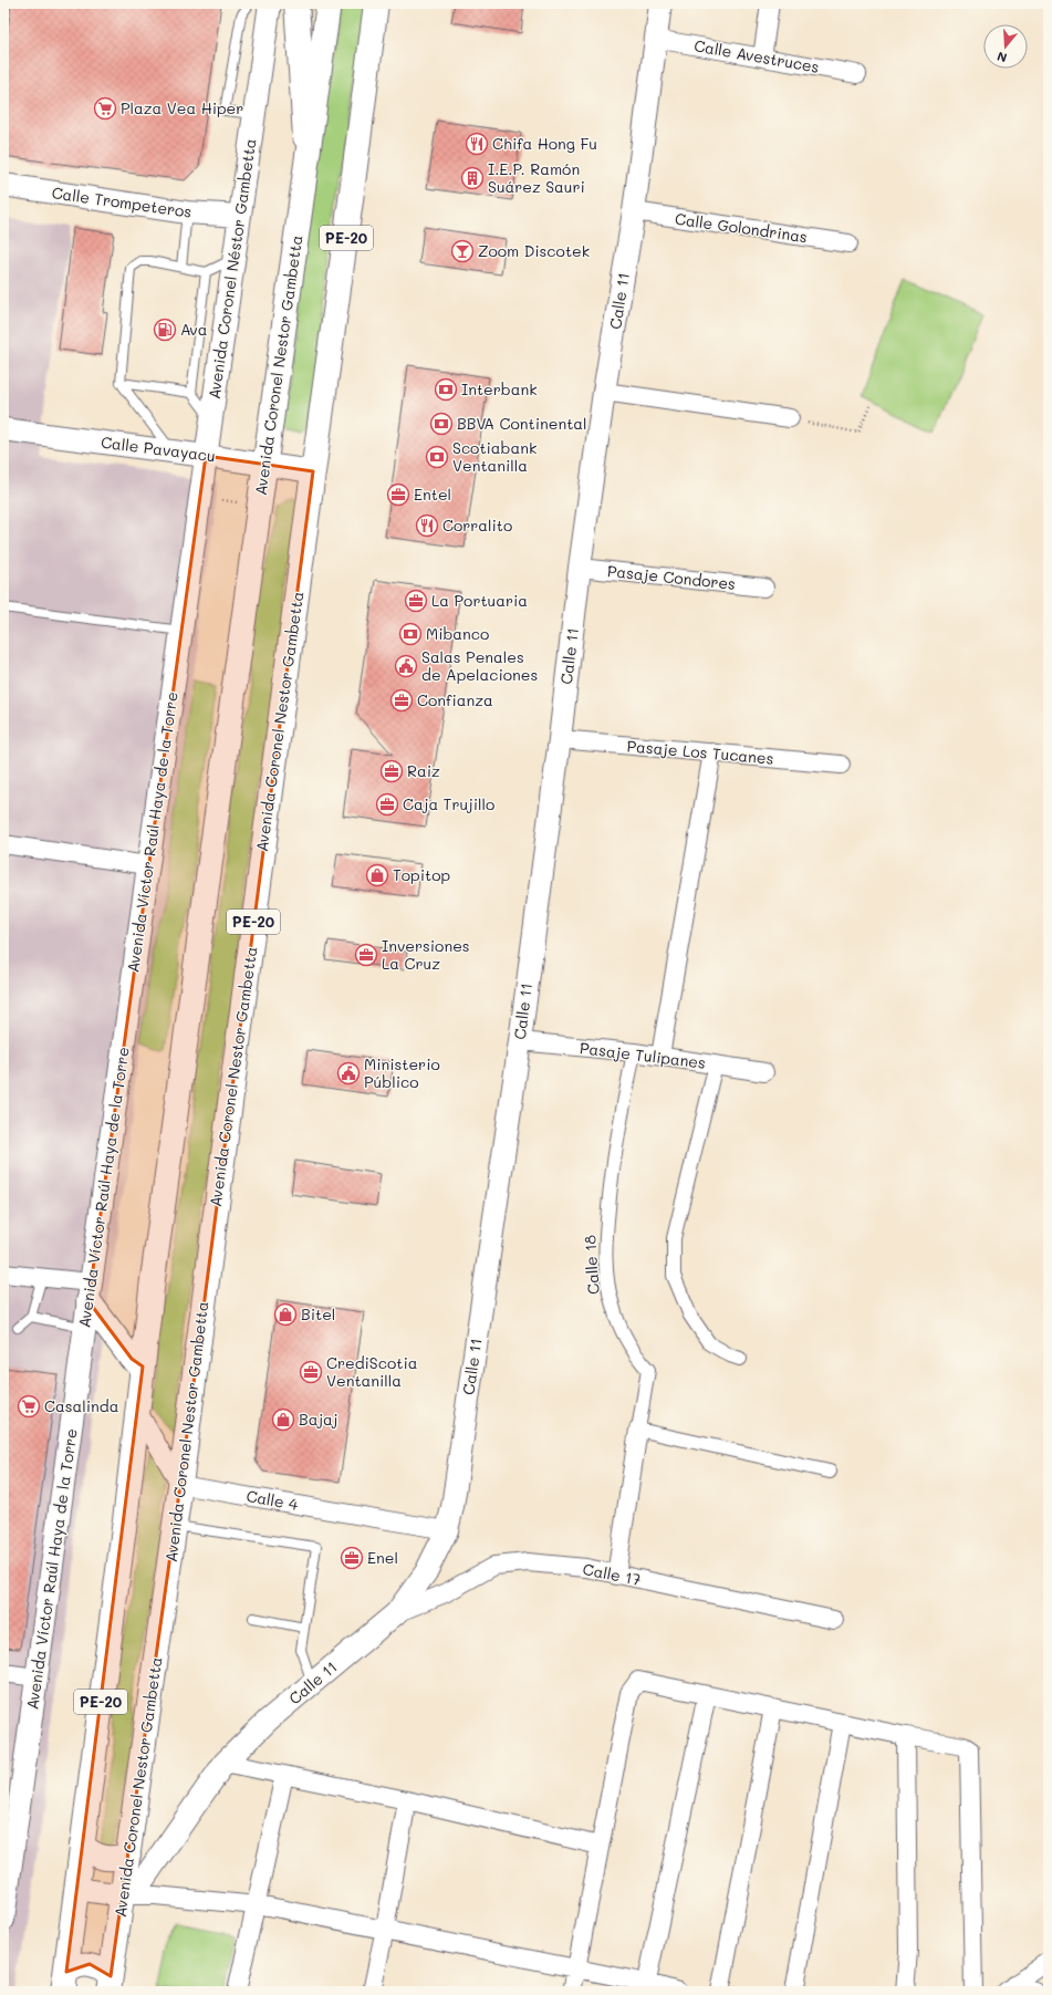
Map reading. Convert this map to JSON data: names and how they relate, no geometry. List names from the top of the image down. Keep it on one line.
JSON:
{"streets":{"main road":["PE-20","Avenida Coronel Nestor Gambetta"],"street":["Calle Avestruces","Calle Trompeteros","Calle Golondrinas","Avenida Coronel Néstor Gambetta","Calle 11","Calle Pavayacu","Pasaje Condores","Pasaje Los Tucanes","Avenida Víctor Raúl Haya de la Torre","Pasaje Tulipanes","Calle 18","Calle 4","Calle 17"]},"crossings":[["Calle Avestruces","Calle 11"],["Calle Trompeteros","Avenida Coronel Néstor Gambetta"],["Calle Golondrinas","Calle 11"],["Avenida Coronel Néstor Gambetta","Calle Pavayacu"],["Avenida Coronel Néstor Gambetta","Avenida Víctor Raúl Haya de la Torre"],["Calle 11","Avenida Coronel Nestor Gambetta"],["Calle 11","Pasaje Condores"],["Calle 11","Pasaje Los Tucanes"],["Calle 11","Pasaje Tulipanes"],["Calle 11","Calle 4"],["Calle 11","Calle 17"],["Avenida Coronel Nestor Gambetta","Calle Pavayacu"],["Avenida Coronel Nestor Gambetta","Calle 4"],["Calle Pavayacu","Avenida Víctor Raúl Haya de la Torre"],["Pasaje Tulipanes","Calle 18"]],"places":{"supermarket":["Plaza Vea Hiper","Casalinda"],"restaurant":["Chifa Hong Fu","Corralito"],"building":["I.E.P. Ramón Suárez Sauri"],"bar":["Zoom Discotek"],"fuel station":["Ava"],"bank":["Interbank","BBVA Continental","Scotiabank Ventanilla","Mibanco"],"office":["Entel","La Portuaria","Confianza","Raiz","Caja Trujillo","Inversiones La Cruz","CrediScotia Ventanilla","Enel"],"public building":["Salas Penales de Apelaciones","Ministerio Público"],"shop":["Topitop","Bitel","Bajaj"]},"north":"bottom"}
